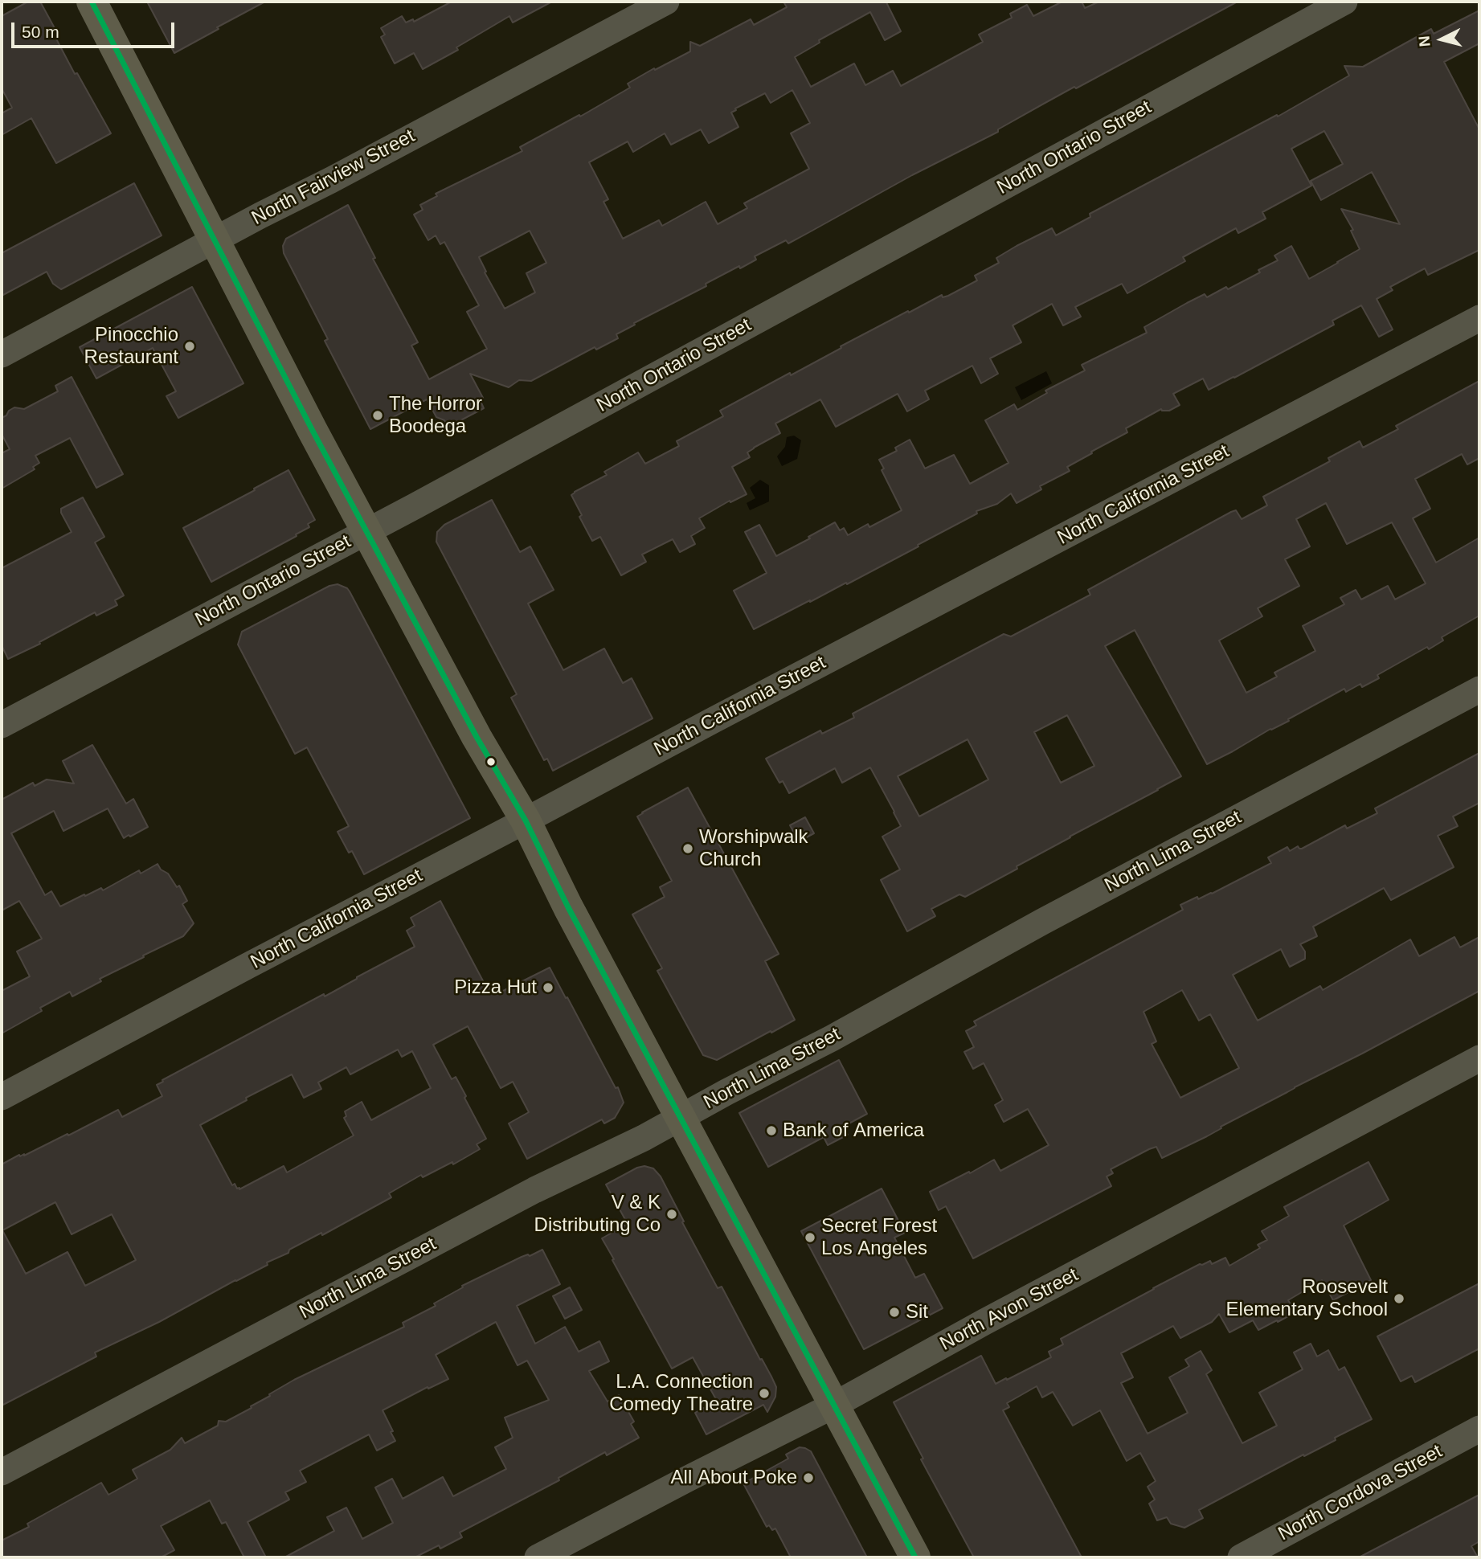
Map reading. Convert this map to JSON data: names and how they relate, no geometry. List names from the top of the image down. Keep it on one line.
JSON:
{"streets":{"street":["North Ontario Street","North Fairview Street","North California Street","North Lima Street","North Avon Street","North Cordova Street"]},"places":["Pinocchio Restaurant","The Horror Boodega","Worshipwalk Church","Pizza Hut","Bank of America","V & K Distributing Co","Secret Forest Los Angeles","Roosevelt Elementary School","Sit","L.A. Connection Comedy Theatre","All About Poke"],"scale_bar":"50 m","north":"left"}
